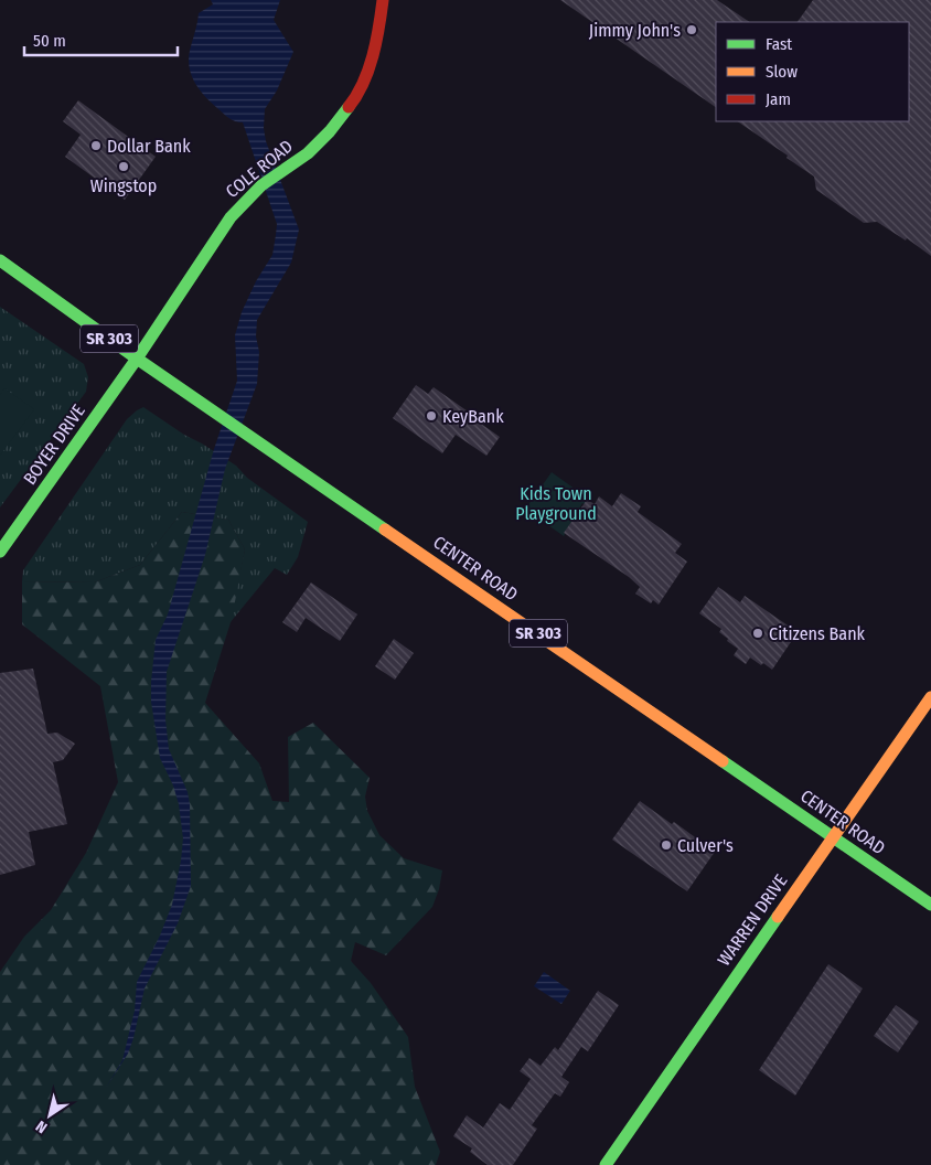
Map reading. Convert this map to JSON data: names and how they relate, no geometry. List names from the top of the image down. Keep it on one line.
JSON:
{"streets":{"street":["COLE ROAD","SR 303","BOYER DRIVE","CENTER ROAD","WARREN DRIVE"]},"crossings":[["COLE ROAD","BOYER DRIVE"],["COLE ROAD","CENTER ROAD"],["BOYER DRIVE","CENTER ROAD"],["CENTER ROAD","WARREN DRIVE"]],"parks":["Kids Town Playground"],"places":["Jimmy John's","Dollar Bank","Wingstop","KeyBank","Citizens Bank","Culver's"],"legend":["Fast","Slow","Jam"],"scale_bar":"50 m","north":"bottom left"}
